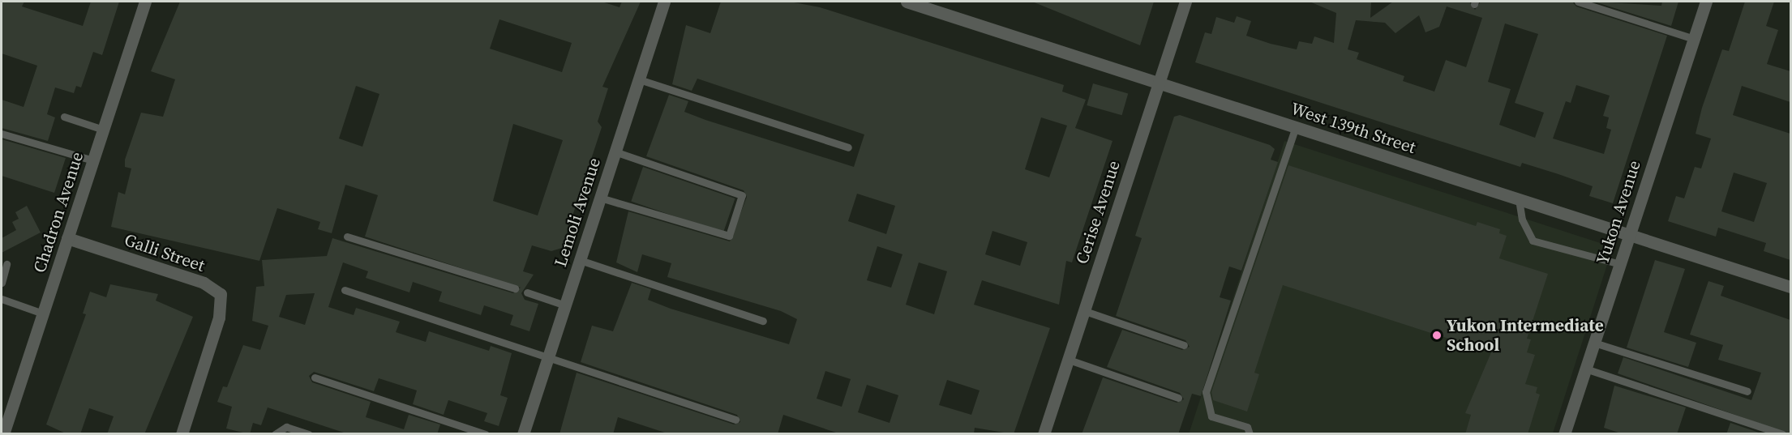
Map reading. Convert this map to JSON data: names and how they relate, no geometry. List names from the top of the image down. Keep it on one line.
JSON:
{"streets":{"street":["West 139th Street","Chadron Avenue","Lemoli Avenue","Cerise Avenue","Yukon Avenue","Galli Street"]},"crossings":[["West 139th Street","Cerise Avenue"],["West 139th Street","Yukon Avenue"],["Chadron Avenue","Galli Street"]],"places":["Yukon Intermediate School"]}
